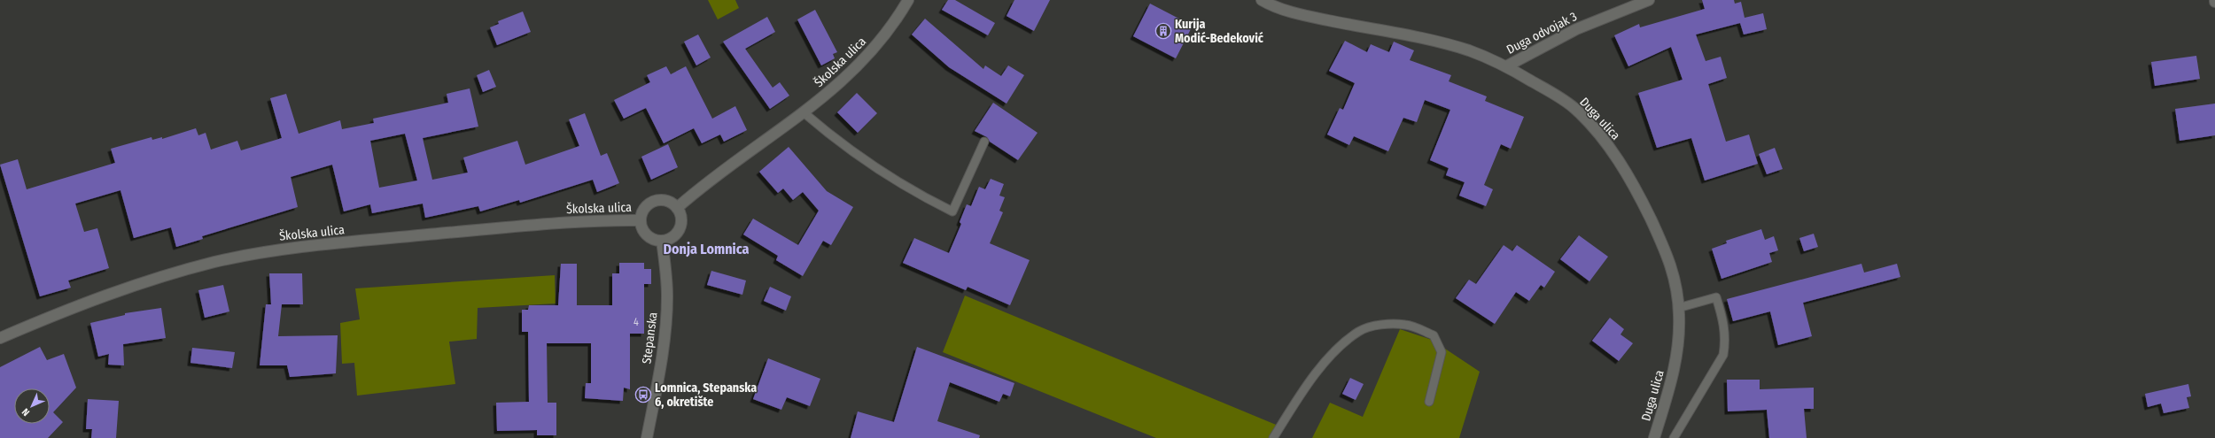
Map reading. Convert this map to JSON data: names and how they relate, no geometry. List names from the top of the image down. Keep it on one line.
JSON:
{"streets":{"street":["Duga odvojak 3","Školska ulica","Duga ulica","Stepanska"]},"crossings":[["Duga odvojak 3","Duga ulica"],["Školska ulica","Stepanska"]],"districts":["Donja Lomnica"],"places":{"building":["Kurija Modić-Bedeković"],"bus stop":["Lomnica, Stepanska 6, okretište"]},"house_numbers":["4"],"north":"bottom left"}
